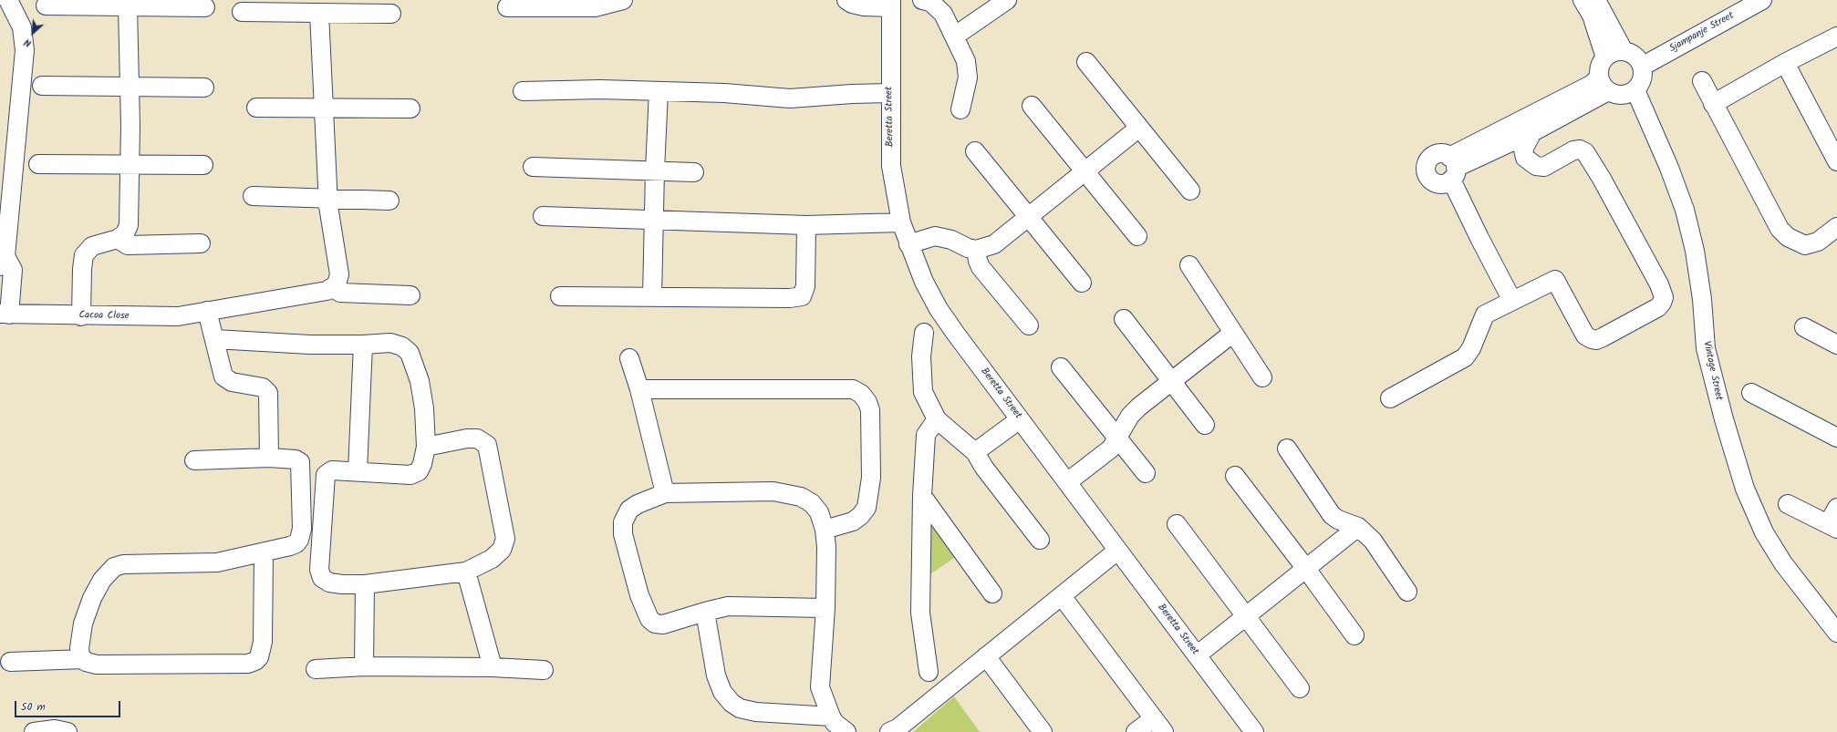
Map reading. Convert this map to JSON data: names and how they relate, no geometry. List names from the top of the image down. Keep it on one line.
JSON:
{"streets":{"street":["Sjampanje Street","Beretta Street","Cacoa Close","Vintage Street"]},"crossings":[["Sjampanje Street","Vintage Street"]],"scale_bar":"50 m","north":"bottom left"}
